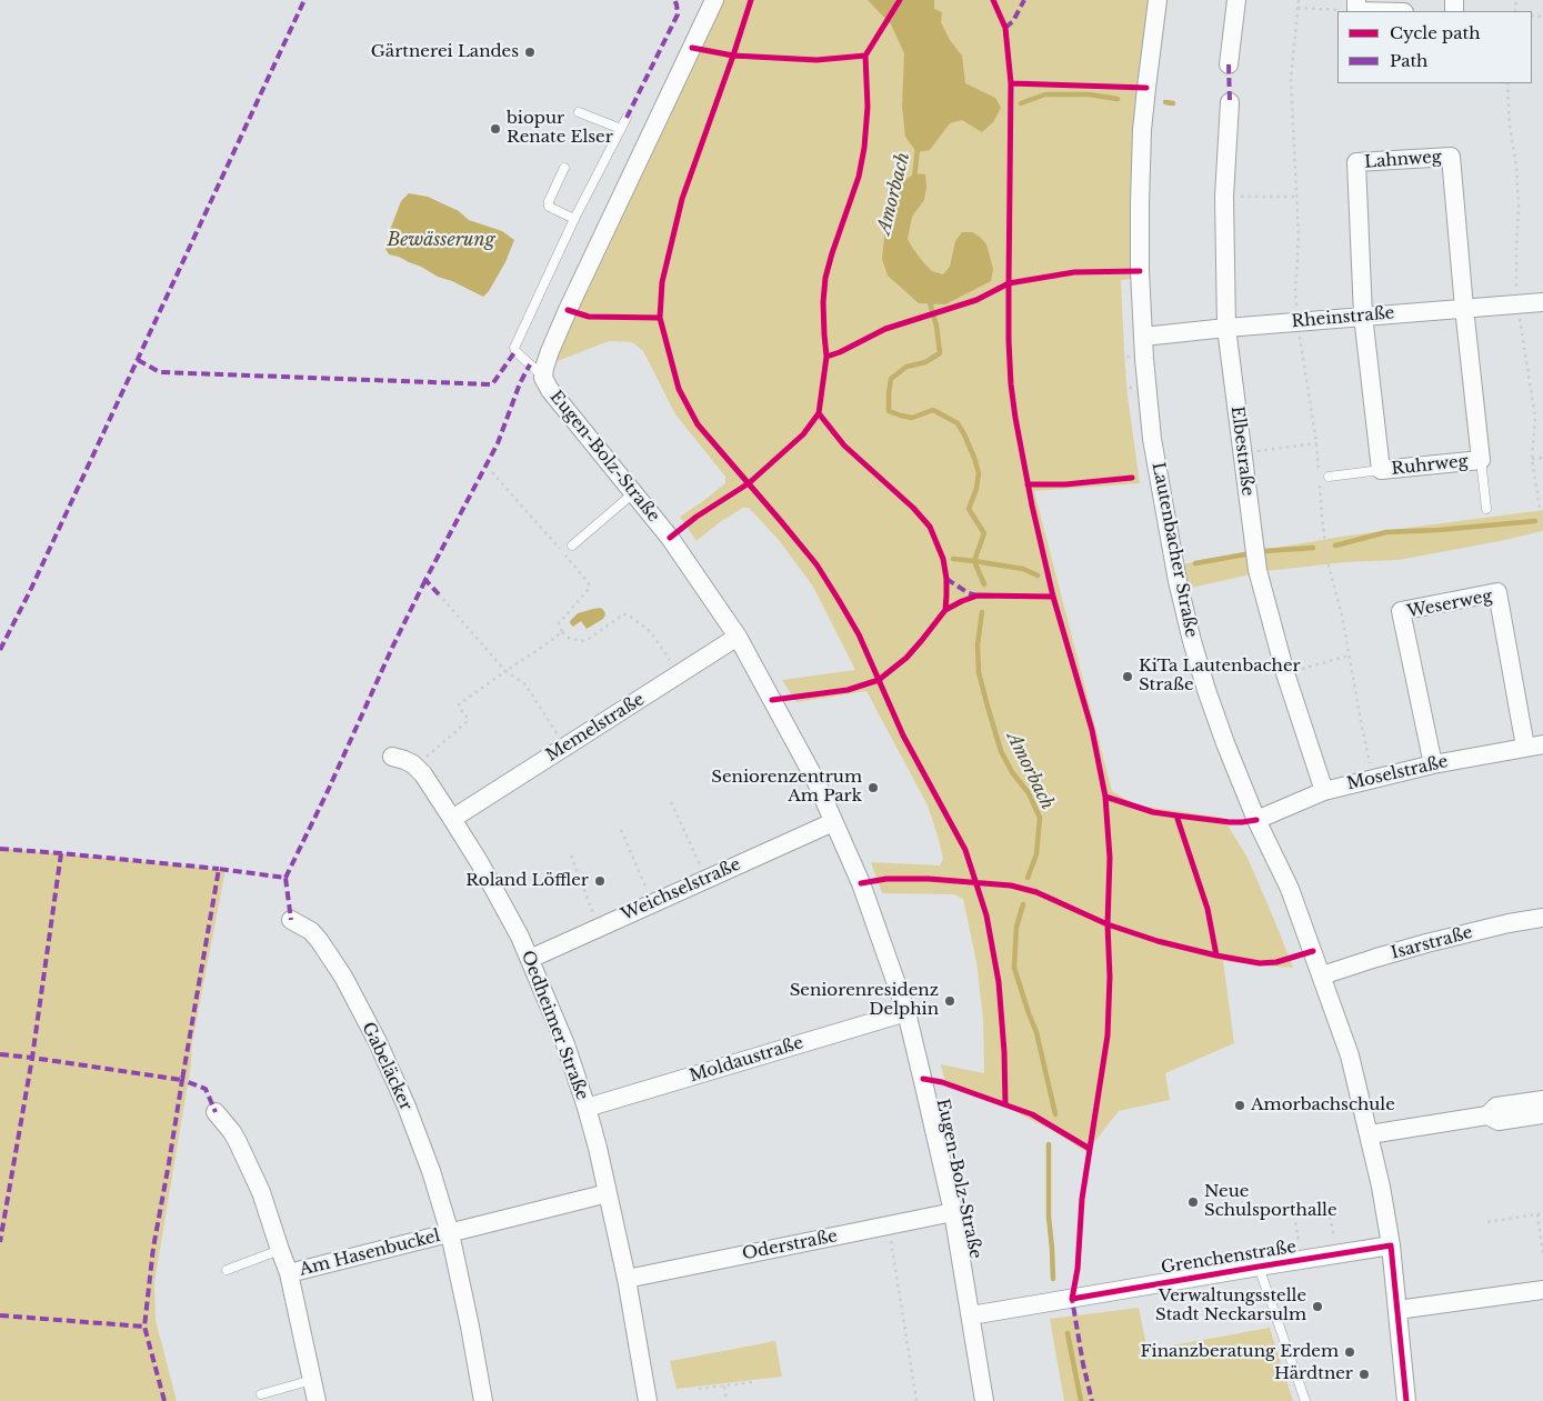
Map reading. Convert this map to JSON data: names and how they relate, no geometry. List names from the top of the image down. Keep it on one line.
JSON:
{"streets":{"street":["Lahnweg","Rheinstraße","Elbestraße","Eugen-Bolz-Straße","Ruhrweg","Lautenbacher Straße","Weserweg","Memelstraße","Moselstraße","Weichselstraße","Isarstraße","Oedheimer Straße","Moldaustraße","Gabeläcker","Oderstraße","Am Hasenbuckel","Grenchenstraße"]},"crossings":[["Lahnweg","Rheinstraße"],["Lahnweg","Ruhrweg"],["Rheinstraße","Elbestraße"],["Rheinstraße","Ruhrweg"],["Rheinstraße","Lautenbacher Straße"],["Elbestraße","Moselstraße"],["Eugen-Bolz-Straße","Memelstraße"],["Eugen-Bolz-Straße","Weichselstraße"],["Eugen-Bolz-Straße","Moldaustraße"],["Eugen-Bolz-Straße","Oderstraße"],["Eugen-Bolz-Straße","Grenchenstraße"],["Lautenbacher Straße","Moselstraße"],["Lautenbacher Straße","Isarstraße"],["Lautenbacher Straße","Grenchenstraße"],["Weserweg","Moselstraße"],["Memelstraße","Oedheimer Straße"],["Weichselstraße","Oedheimer Straße"],["Oedheimer Straße","Moldaustraße"],["Oedheimer Straße","Oderstraße"],["Gabeläcker","Am Hasenbuckel"]],"water":["Amorbach","Bewässerung"],"places":["Gärtnerei Landes","biopur Renate Elser","KiTa Lautenbacher Straße","Seniorenzentrum Am Park","Roland Löffler","Seniorenresidenz Delphin","Amorbachschule","Neue Schulsporthalle","Verwaltungsstelle Stadt Neckarsulm","Finanzberatung Erdem","Härdtner"],"legend":["Cycle path","Path"]}
